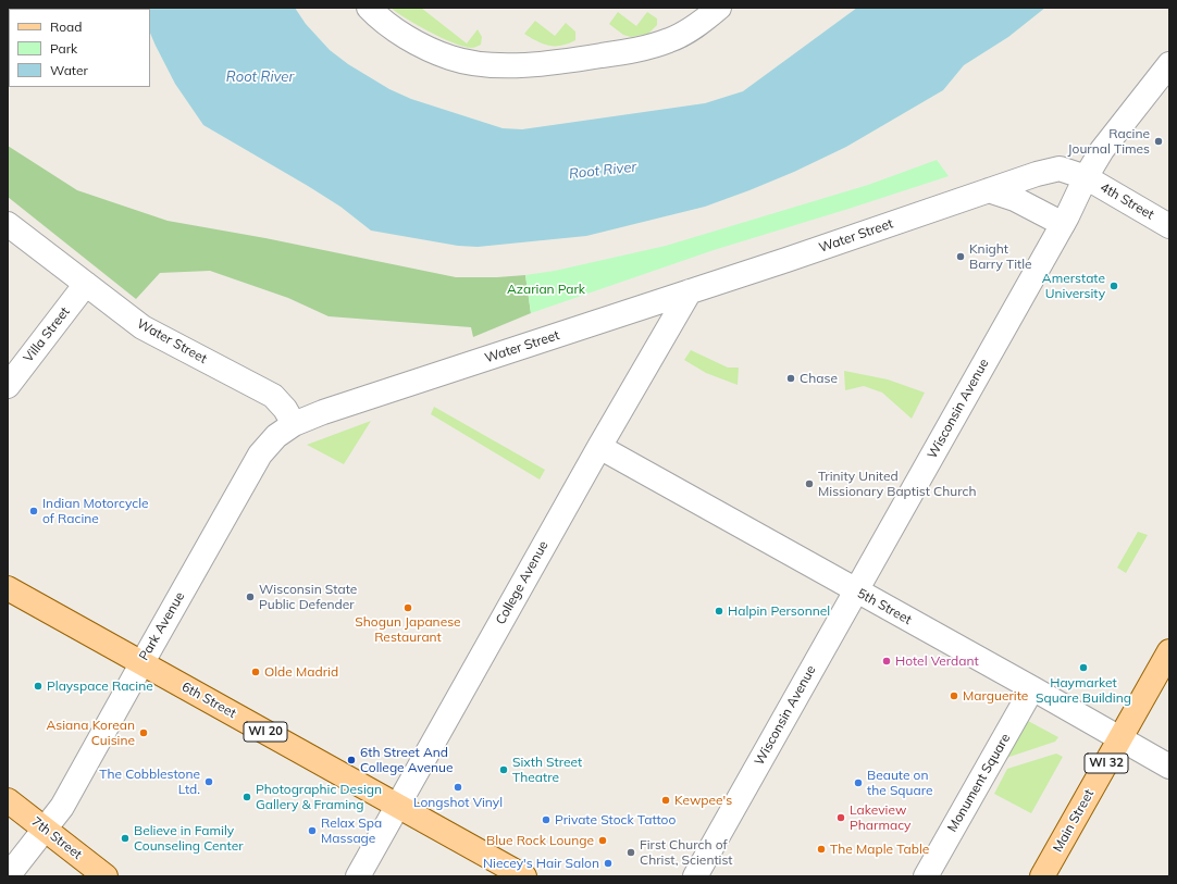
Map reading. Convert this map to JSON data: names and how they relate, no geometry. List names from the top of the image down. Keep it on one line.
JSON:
{"streets":{"main road":["6th Street","WI 20","WI 32","Main Street","7th Street"],"street":["4th Street","Water Street","Villa Street","Wisconsin Avenue","College Avenue","5th Street","Park Avenue","Monument Square"]},"crossings":[["4th Street","Water Street"],["4th Street","Wisconsin Avenue"],["Water Street","Villa Street"],["Water Street","Wisconsin Avenue"],["Water Street","College Avenue"],["Water Street","Park Avenue"],["Wisconsin Avenue","5th Street"],["College Avenue","5th Street"],["College Avenue","6th Street"],["5th Street","Monument Square"],["5th Street","Main Street"],["Park Avenue","6th Street"],["Park Avenue","7th Street"]],"water":["Root River"],"parks":["Azarian Park"],"places":["Racine Journal Times","Knight Barry Title","Amerstate University","Chase","Trinity United Missionary Baptist Church","Indian Motorcycle of Racine","Wisconsin State Public Defender","Shogun Japanese Restaurant","Halpin Personnel","Hotel Verdant","Haymarket Square Building","Olde Madrid","Playspace Racine","Marguerite","Asiana Korean Cuisine","6th Street And College Avenue","Sixth Street Theatre","The Cobblestone Ltd.","Beaute on the Square","Longshot Vinyl","Photographic Design Gallery & Framing","Kewpee's","Lakeview Pharmacy","Private Stock Tattoo","Relax Spa Massage","Believe in Family Counseling Center","Blue Rock Lounge","The Maple Table","First Church of Christ, Scientist","Niecey's Hair Salon"],"legend":["Road","Park","Water"]}
